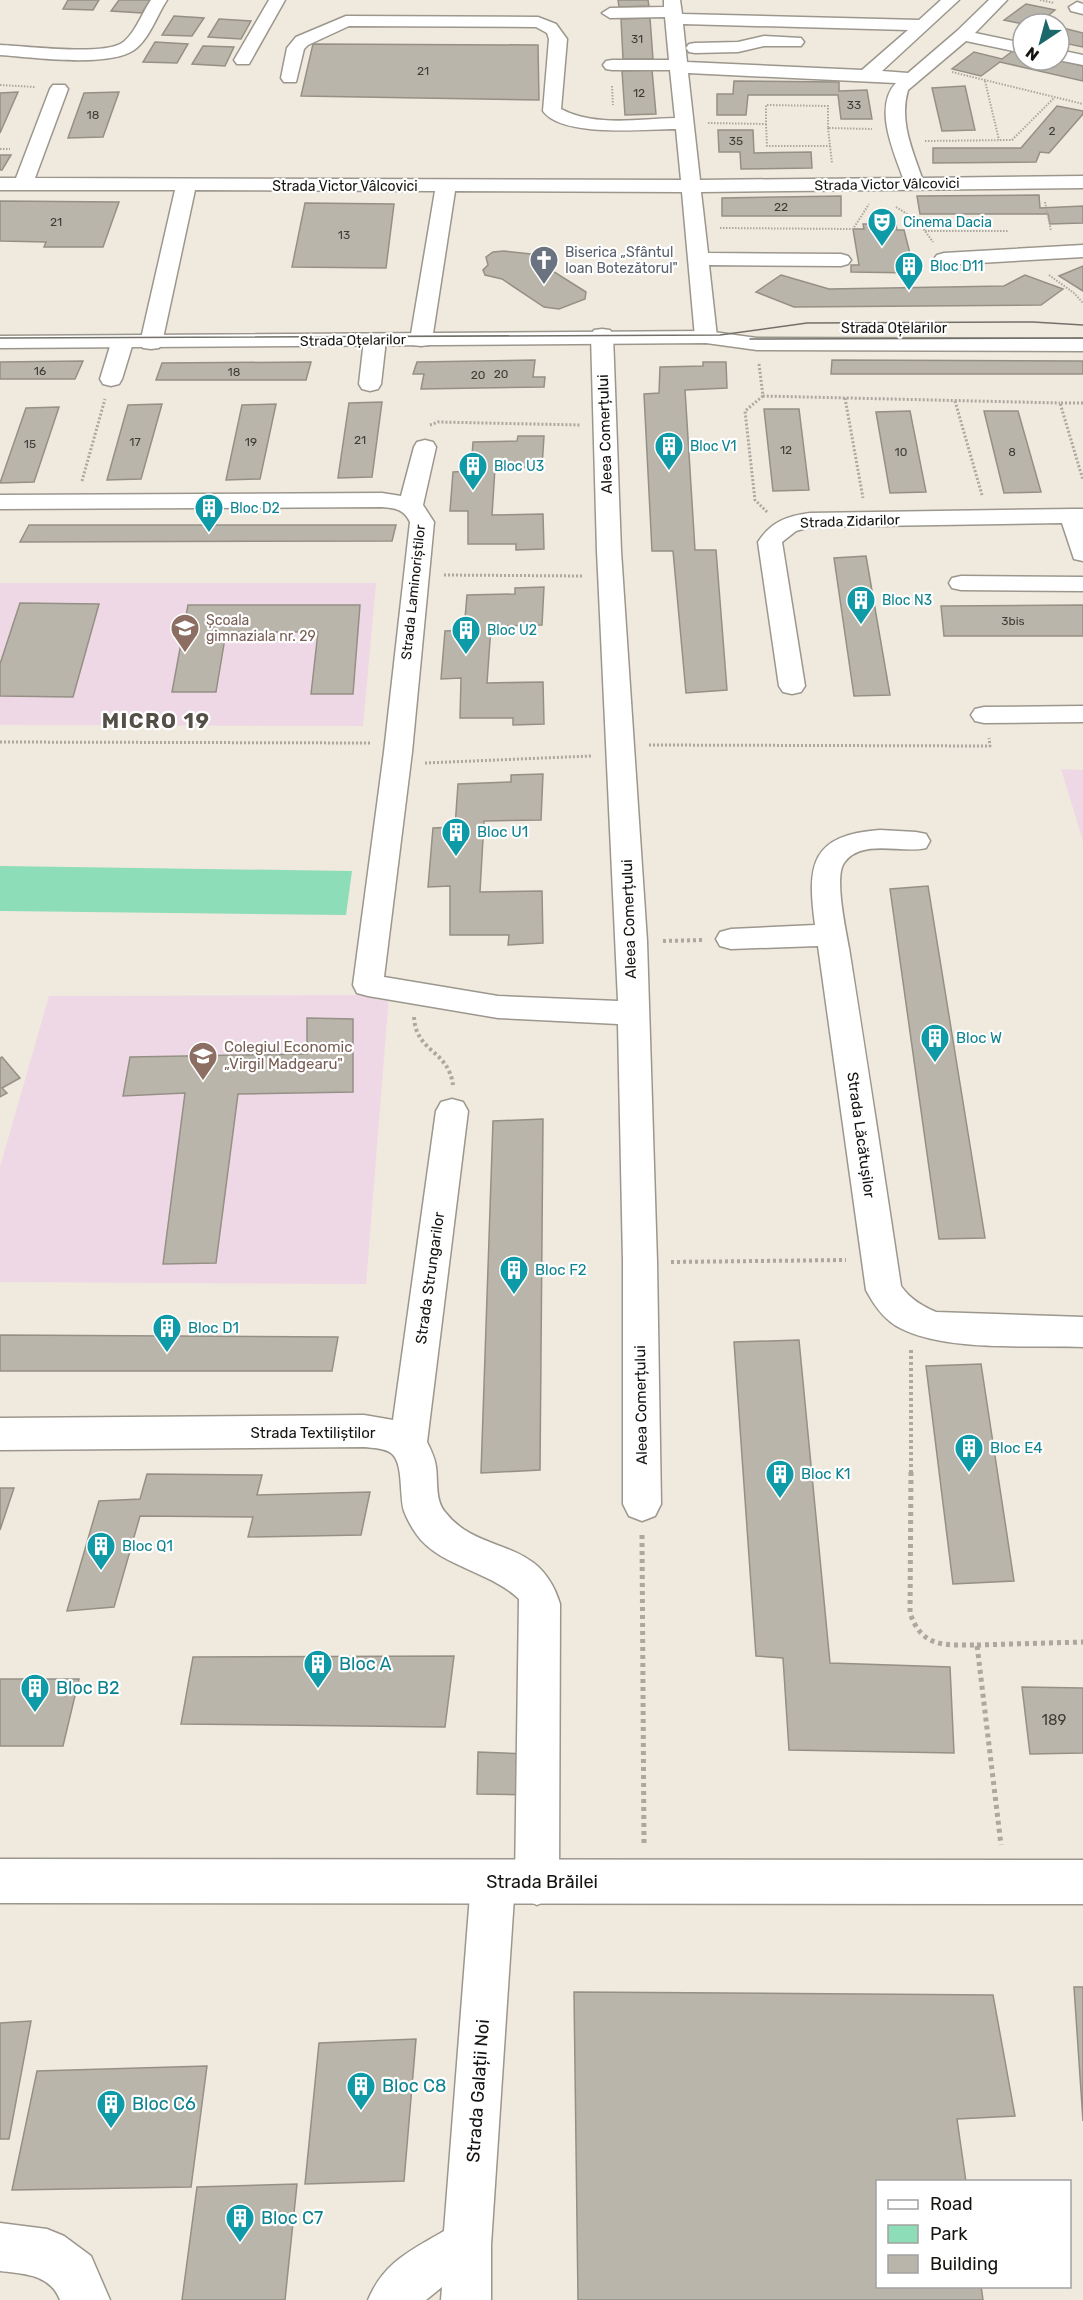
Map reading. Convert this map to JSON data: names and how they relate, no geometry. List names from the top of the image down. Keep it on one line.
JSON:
{"streets":{"street":["Strada Victor Vâlcovici","Strada Oțelarilor","Aleea Comerțului","Strada Zidarilor","Strada Laminoriștilor","Strada Lăcătușilor","Strada Strungarilor","Strada Textiliștilor","Strada Brăilei","Strada Galații Noi"]},"crossings":[["Strada Oțelarilor","Aleea Comerțului"],["Strada Strungarilor","Strada Textiliștilor"],["Strada Brăilei","Strada Galații Noi"]],"districts":["MICRO 19"],"places":{"theatre":["Cinema Dacia"],"church":["Biserica „Sfântul Ioan Botezătorul\""],"building":["Bloc D11","Bloc V1","Bloc U3","Bloc D2","Bloc N3","Bloc U2","Bloc U1","Bloc W","Bloc F2","Bloc D1","Bloc E4","Bloc K1","Bloc Q1","Bloc A","Bloc B2","Bloc C8","Bloc C6","Bloc C7"],"school or university":["Școala gimnaziala nr. 29","Colegiul Economic „Virgil Madgearu\""]},"house_numbers":["31","21","12","33","18","2","35","22","21","13","16","18","20","20","21","17","19","15","12","10","8","3bis","189"],"legend":["Road","Park","Building"],"north":"bottom left"}
